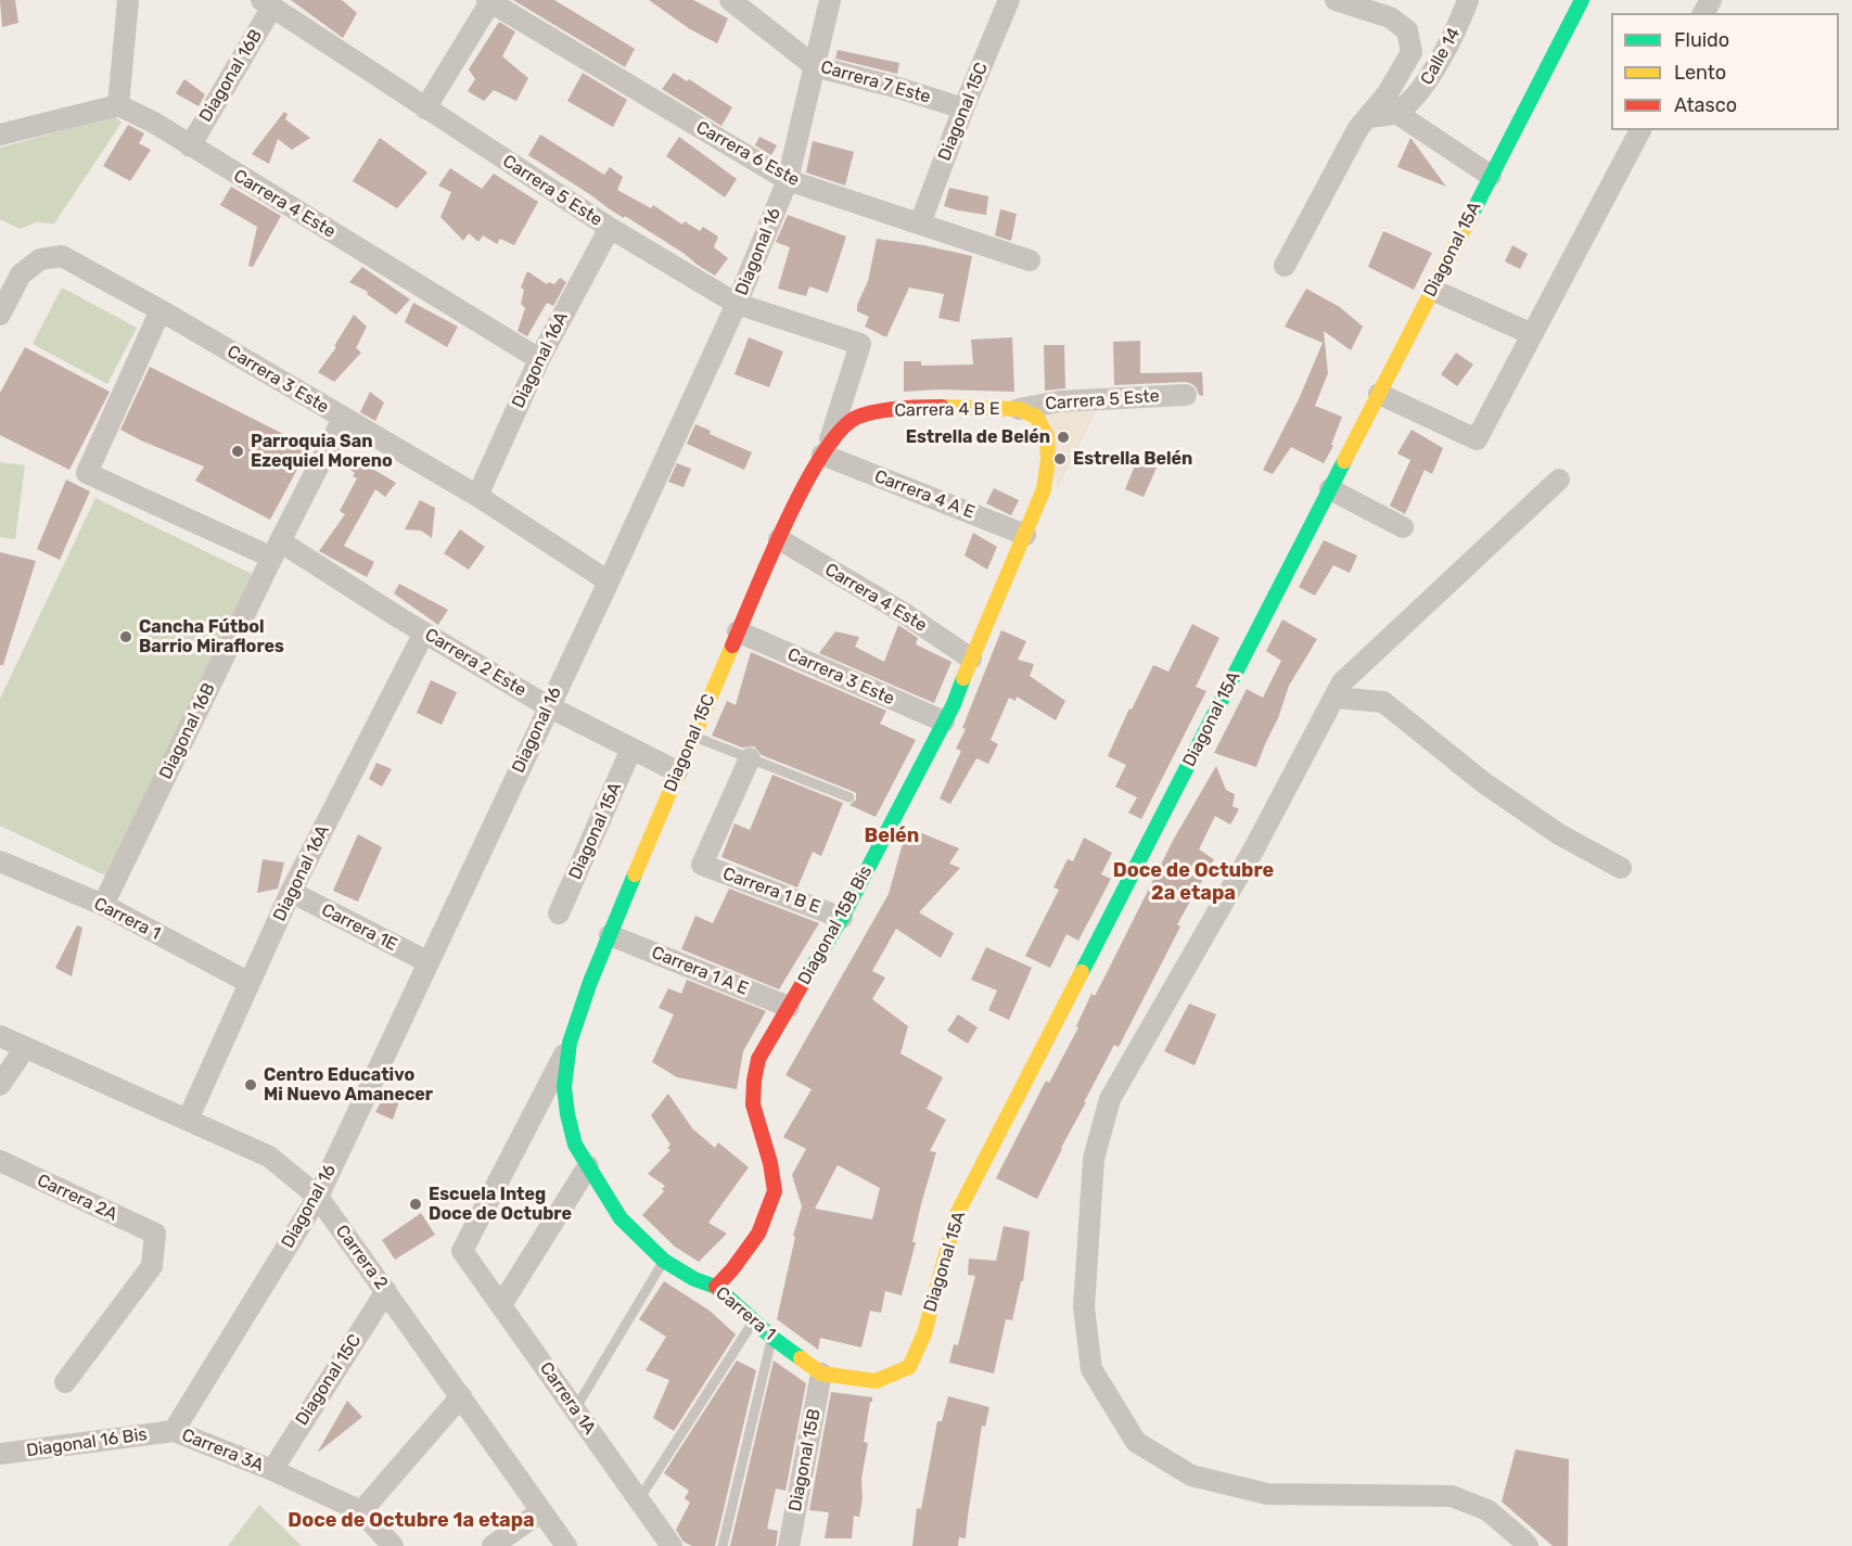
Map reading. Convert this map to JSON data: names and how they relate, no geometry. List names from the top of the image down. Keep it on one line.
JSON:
{"streets":{"street":["Calle 14","Diagonal 16B","Carrera 7 Este","Diagonal 15C","Carrera 6 Este","Carrera 5 Este","Carrera 4 Este","Diagonal 15A","Diagonal 16","Diagonal 16A","Carrera 3 Este","Carrera 4 B E","Carrera 4 A E","Carrera 2 Este","Carrera 1 B E","Carrera 1","Diagonal 15B Bis","Carrera 1E","Carrera 1 A E","Carrera 2A","Carrera 2","Carrera 1A","Diagonal 16 Bis","Carrera 3A","Diagonal 15B"]},"crossings":[["Diagonal 16B","Carrera 5 Este"],["Diagonal 16B","Carrera 4 Este"],["Diagonal 16B","Carrera 3 Este"],["Diagonal 16B","Carrera 2 Este"],["Diagonal 16B","Carrera 1"],["Carrera 7 Este","Diagonal 15C"],["Carrera 7 Este","Diagonal 16"],["Diagonal 15C","Carrera 6 Este"],["Diagonal 15C","Carrera 5 Este"],["Diagonal 15C","Carrera 4 Este"],["Diagonal 15C","Carrera 3 Este"],["Diagonal 15C","Carrera 4 B E"],["Diagonal 15C","Carrera 4 A E"],["Diagonal 15C","Carrera 2 Este"],["Diagonal 15C","Carrera 1"],["Diagonal 15C","Carrera 1 A E"],["Diagonal 15C","Carrera 2"],["Diagonal 15C","Carrera 1A"],["Diagonal 15C","Carrera 3A"],["Carrera 6 Este","Diagonal 16"],["Carrera 5 Este","Diagonal 16"],["Carrera 5 Este","Diagonal 16A"],["Carrera 5 Este","Carrera 4 B E"],["Carrera 5 Este","Diagonal 15B Bis"],["Carrera 4 Este","Diagonal 16A"],["Carrera 4 Este","Diagonal 15B Bis"],["Diagonal 15A","Carrera 2 Este"],["Diagonal 15A","Carrera 1"],["Diagonal 15A","Diagonal 15B"],["Diagonal 16","Carrera 3 Este"],["Diagonal 16","Carrera 2 Este"],["Diagonal 16","Carrera 1E"],["Diagonal 16","Carrera 2"],["Diagonal 16","Diagonal 16 Bis"],["Diagonal 16","Carrera 3A"],["Diagonal 16A","Carrera 3 Este"],["Diagonal 16A","Carrera 2 Este"],["Diagonal 16A","Carrera 1"],["Diagonal 16A","Carrera 1E"],["Diagonal 16A","Carrera 2"],["Carrera 3 Este","Carrera 2 Este"],["Carrera 3 Este","Diagonal 15B Bis"],["Carrera 4 B E","Diagonal 15B Bis"],["Carrera 4 A E","Diagonal 15B Bis"],["Carrera 1 B E","Diagonal 15B Bis"],["Carrera 1","Diagonal 15B Bis"],["Carrera 1","Diagonal 15B"],["Diagonal 15B Bis","Carrera 1 A E"],["Diagonal 16 Bis","Carrera 3A"]],"districts":["Belén","Doce de Octubre 2a etapa","Doce de Octubre 1a etapa"],"places":["Estrella de Belén","Parroquia San Ezequiel Moreno","Estrella Belén","Cancha Fútbol Barrio Miraflores","Centro Educativo Mi Nuevo Amanecer","Escuela Integ Doce de Octubre"],"legend":["Fluido","Lento","Atasco"]}
